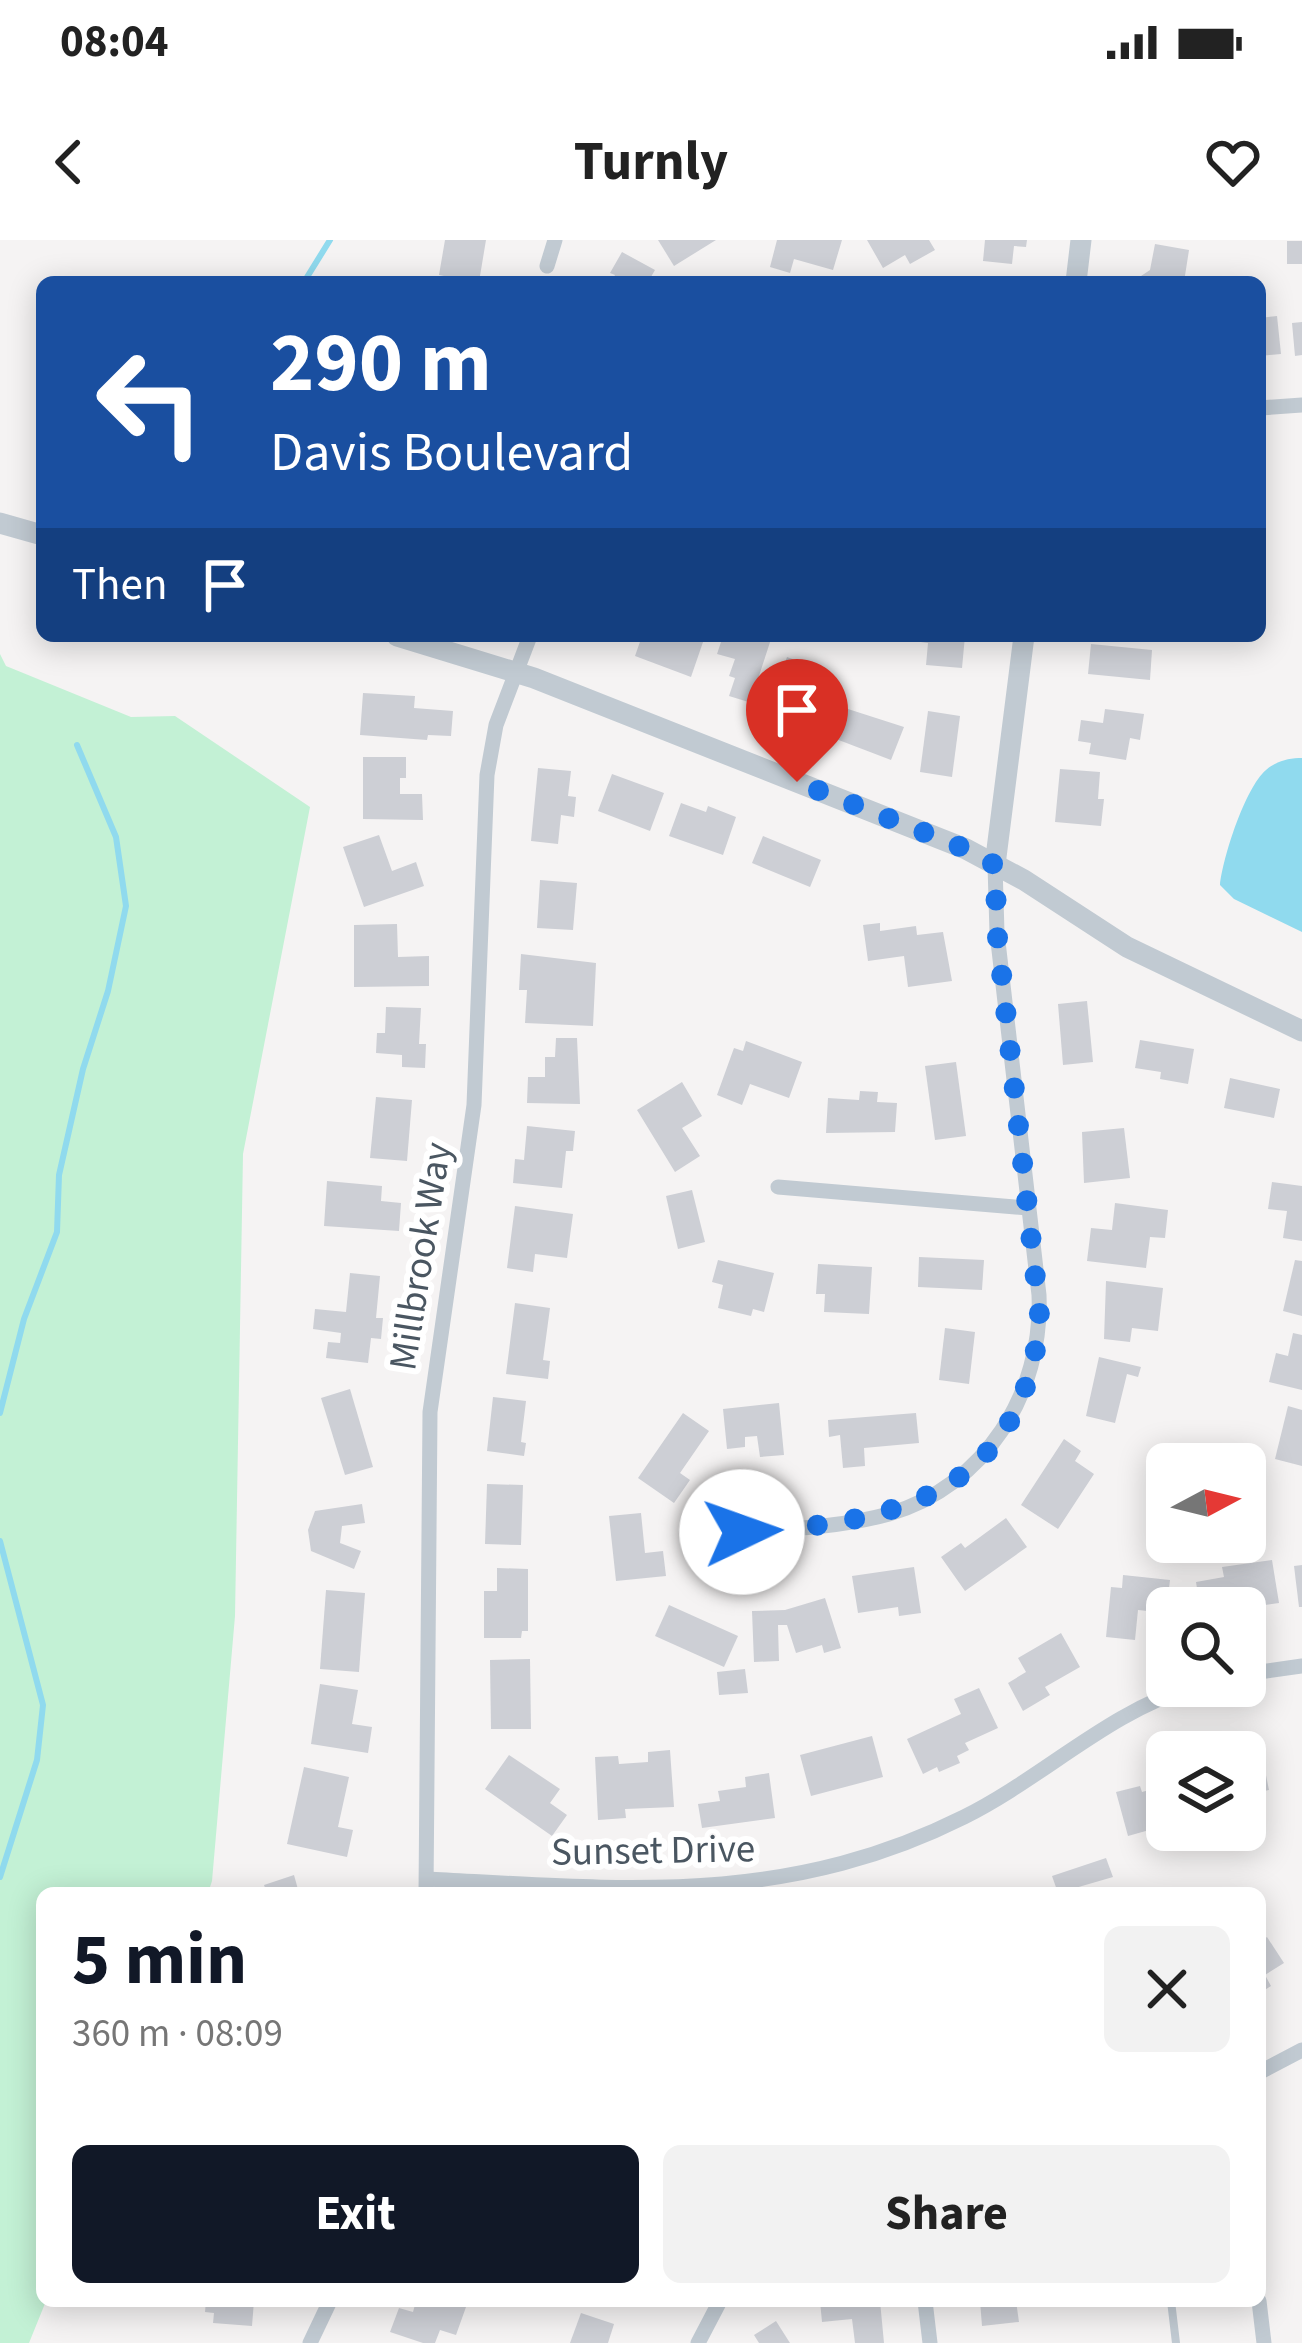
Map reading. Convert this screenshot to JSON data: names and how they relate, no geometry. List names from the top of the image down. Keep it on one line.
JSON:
{"streets":{"street":["Millbrook Way","Sunset Drive"]},"crossings":[["Millbrook Way","Sunset Drive"]],"north":"right","page":{"status":"08:04","header":"Turnly","turn":["290 m","Davis Boulevard"],"then":"Then","heading":["5 min","360 m · 08:09"],"buttons":["Exit","Share"]}}
